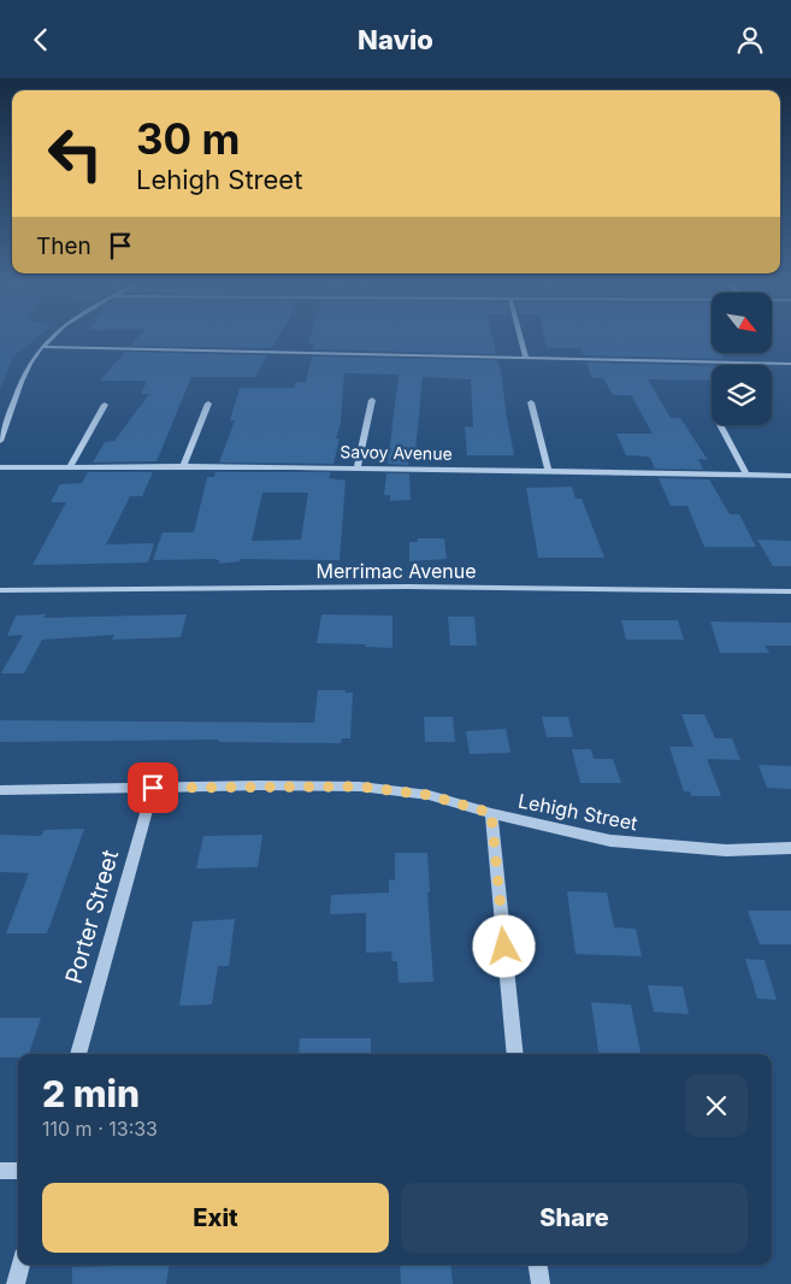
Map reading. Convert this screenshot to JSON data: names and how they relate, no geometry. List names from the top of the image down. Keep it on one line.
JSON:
{"streets":{"street":["Savoy Avenue","Merrimac Avenue","Lehigh Street","Porter Street"]},"crossings":[["Lehigh Street","Porter Street"]],"north":"bottom right","page":{"header":"Navio","turn":["30 m","Lehigh Street"],"then":"Then","heading":["2 min","110 m · 13:33"],"buttons":["Exit","Share"]}}
